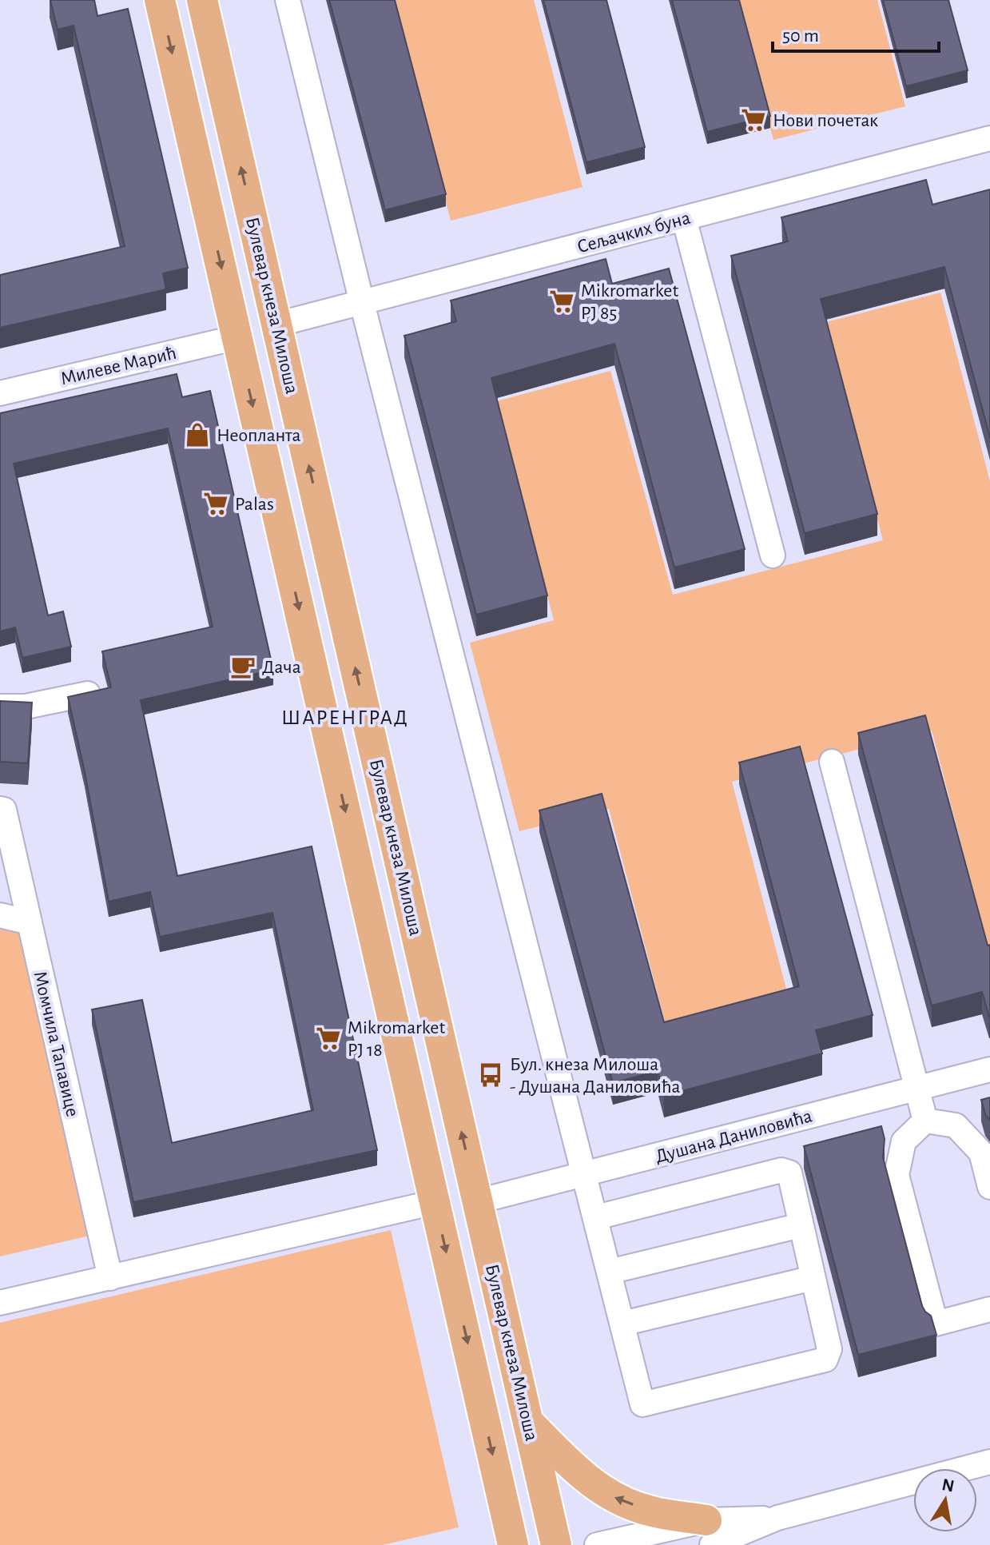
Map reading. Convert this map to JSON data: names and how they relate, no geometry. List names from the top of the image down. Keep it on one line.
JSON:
{"streets":{"main road":["Булевар кнеза Милоша"],"street":["Сељачких буна","Милеве Марић","Момчила Тапавице","Душана Даниловића"]},"crossings":[["Сељачких буна","Булевар кнеза Милоша"],["Булевар кнеза Милоша","Душана Даниловића"]],"districts":["ШАРЕНГРАД"],"places":{"supermarket":["Нови почетак","Mikromarket PJ 85","Palas","Mikromarket PJ 18"],"shop":["Неопланта"],"cafe":["Дача"],"bus stop":["Бул. кнеза Милоша - Душана Даниловића"]},"scale_bar":"50 m","north":"top"}
